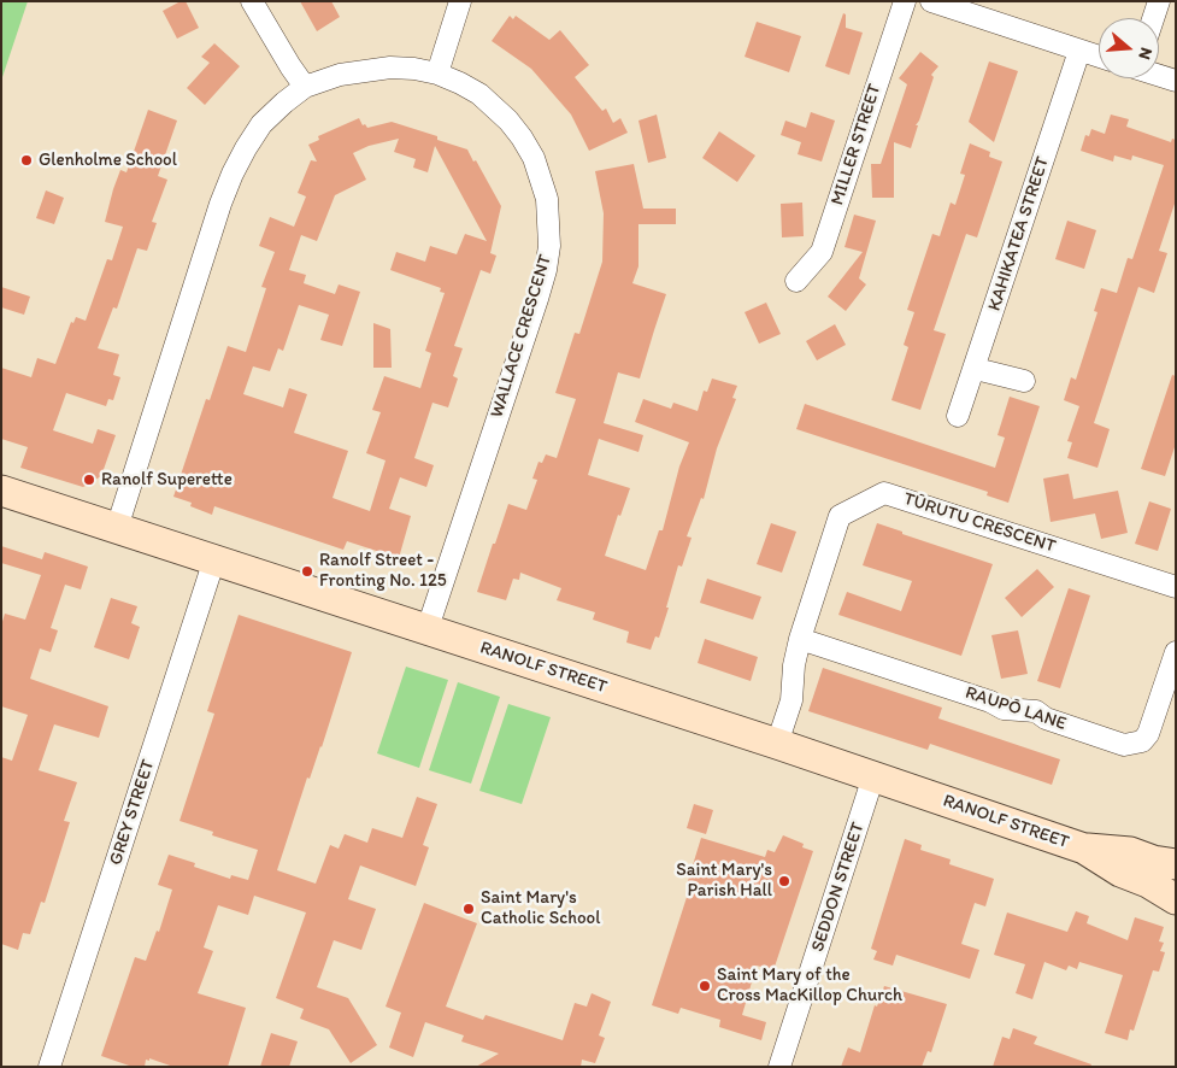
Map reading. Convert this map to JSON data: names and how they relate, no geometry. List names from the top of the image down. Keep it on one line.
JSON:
{"streets":{"street":["MILLER STREET","KAHIKATEA STREET","WALLACE CRESCENT","TŪRUTU CRESCENT","RANOLF STREET","RAUPŌ LANE","GREY STREET","SEDDON STREET"]},"crossings":[["WALLACE CRESCENT","RANOLF STREET"],["TŪRUTU CRESCENT","RANOLF STREET"],["TŪRUTU CRESCENT","RAUPŌ LANE"],["RANOLF STREET","GREY STREET"],["RANOLF STREET","SEDDON STREET"]],"places":["Glenholme School","Ranolf Superette","Ranolf Street - Fronting No. 125","Saint Mary's Parish Hall","Saint Mary's Catholic School","Saint Mary of the Cross MacKillop Church"],"north":"right"}
